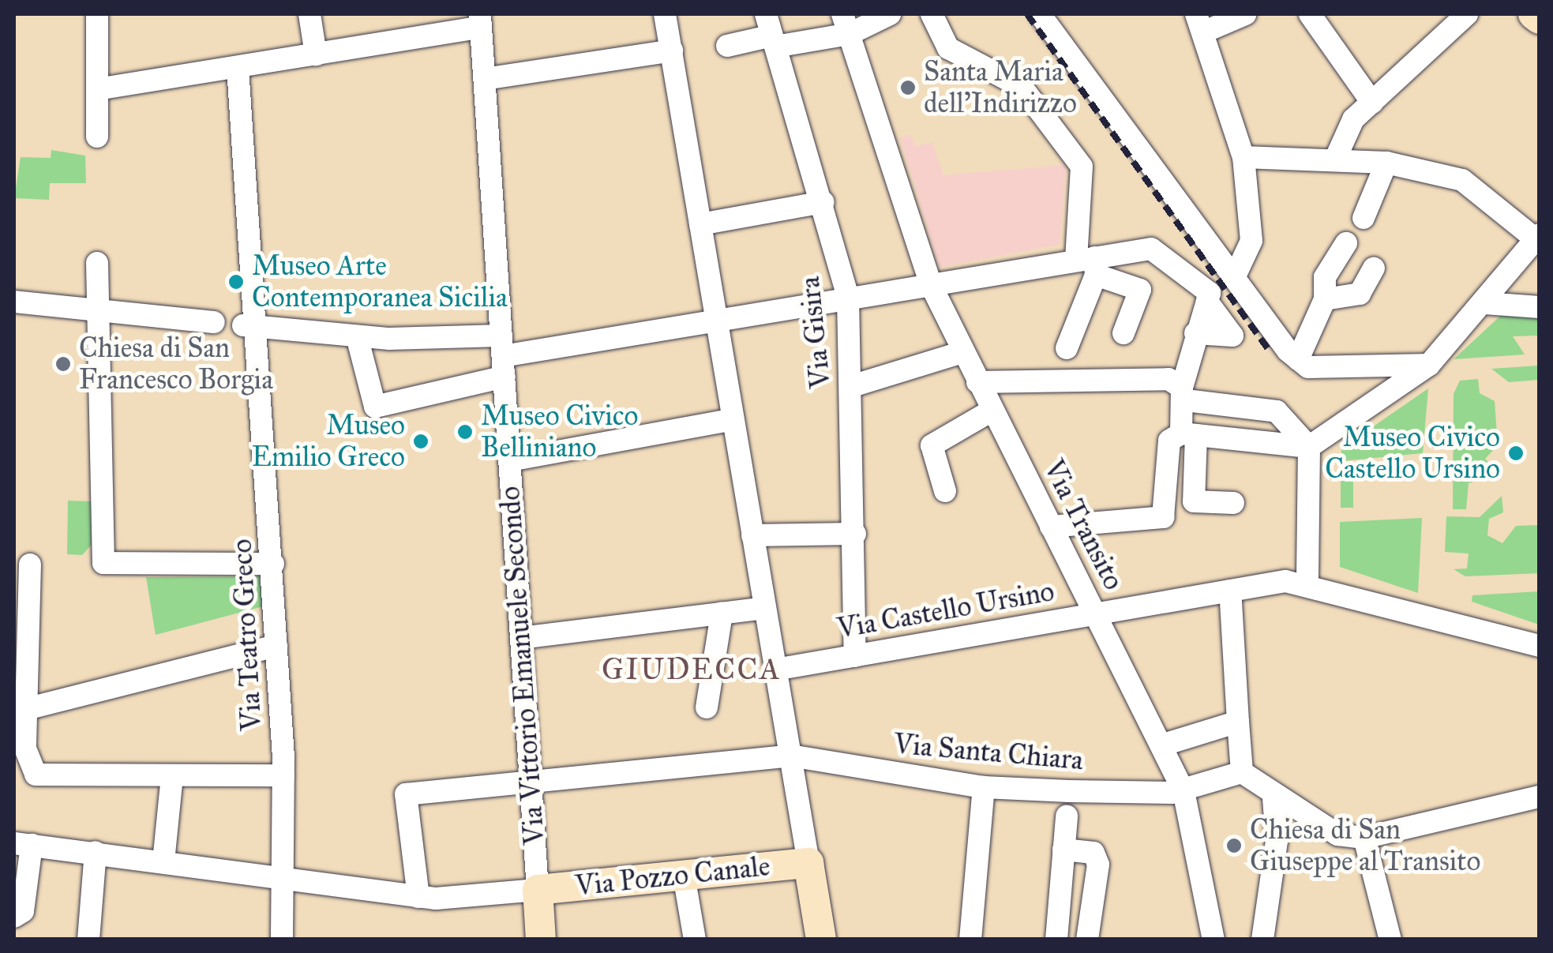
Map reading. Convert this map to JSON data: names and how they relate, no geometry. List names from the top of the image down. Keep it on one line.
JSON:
{"streets":{"main road":["Via Vittorio Emanuele Secondo","Via Pozzo Canale"],"street":["Via Gisira","Via Transito","Via Castello Ursino","Via Teatro Greco","Via Santa Chiara"]},"crossings":[["Via Gisira","Via Castello Ursino"],["Via Transito","Via Castello Ursino"],["Via Transito","Via Santa Chiara"],["Via Vittorio Emanuele Secondo","Via Santa Chiara"],["Via Vittorio Emanuele Secondo","Via Pozzo Canale"]],"districts":["GIUDECCA"],"places":["Santa Maria dell'Indirizzo","Museo Arte Contemporanea Sicilia","Chiesa di San Francesco Borgia","Museo Civico Belliniano","Museo Emilio Greco","Museo Civico Castello Ursino","Chiesa di San Giuseppe al Transito"]}
